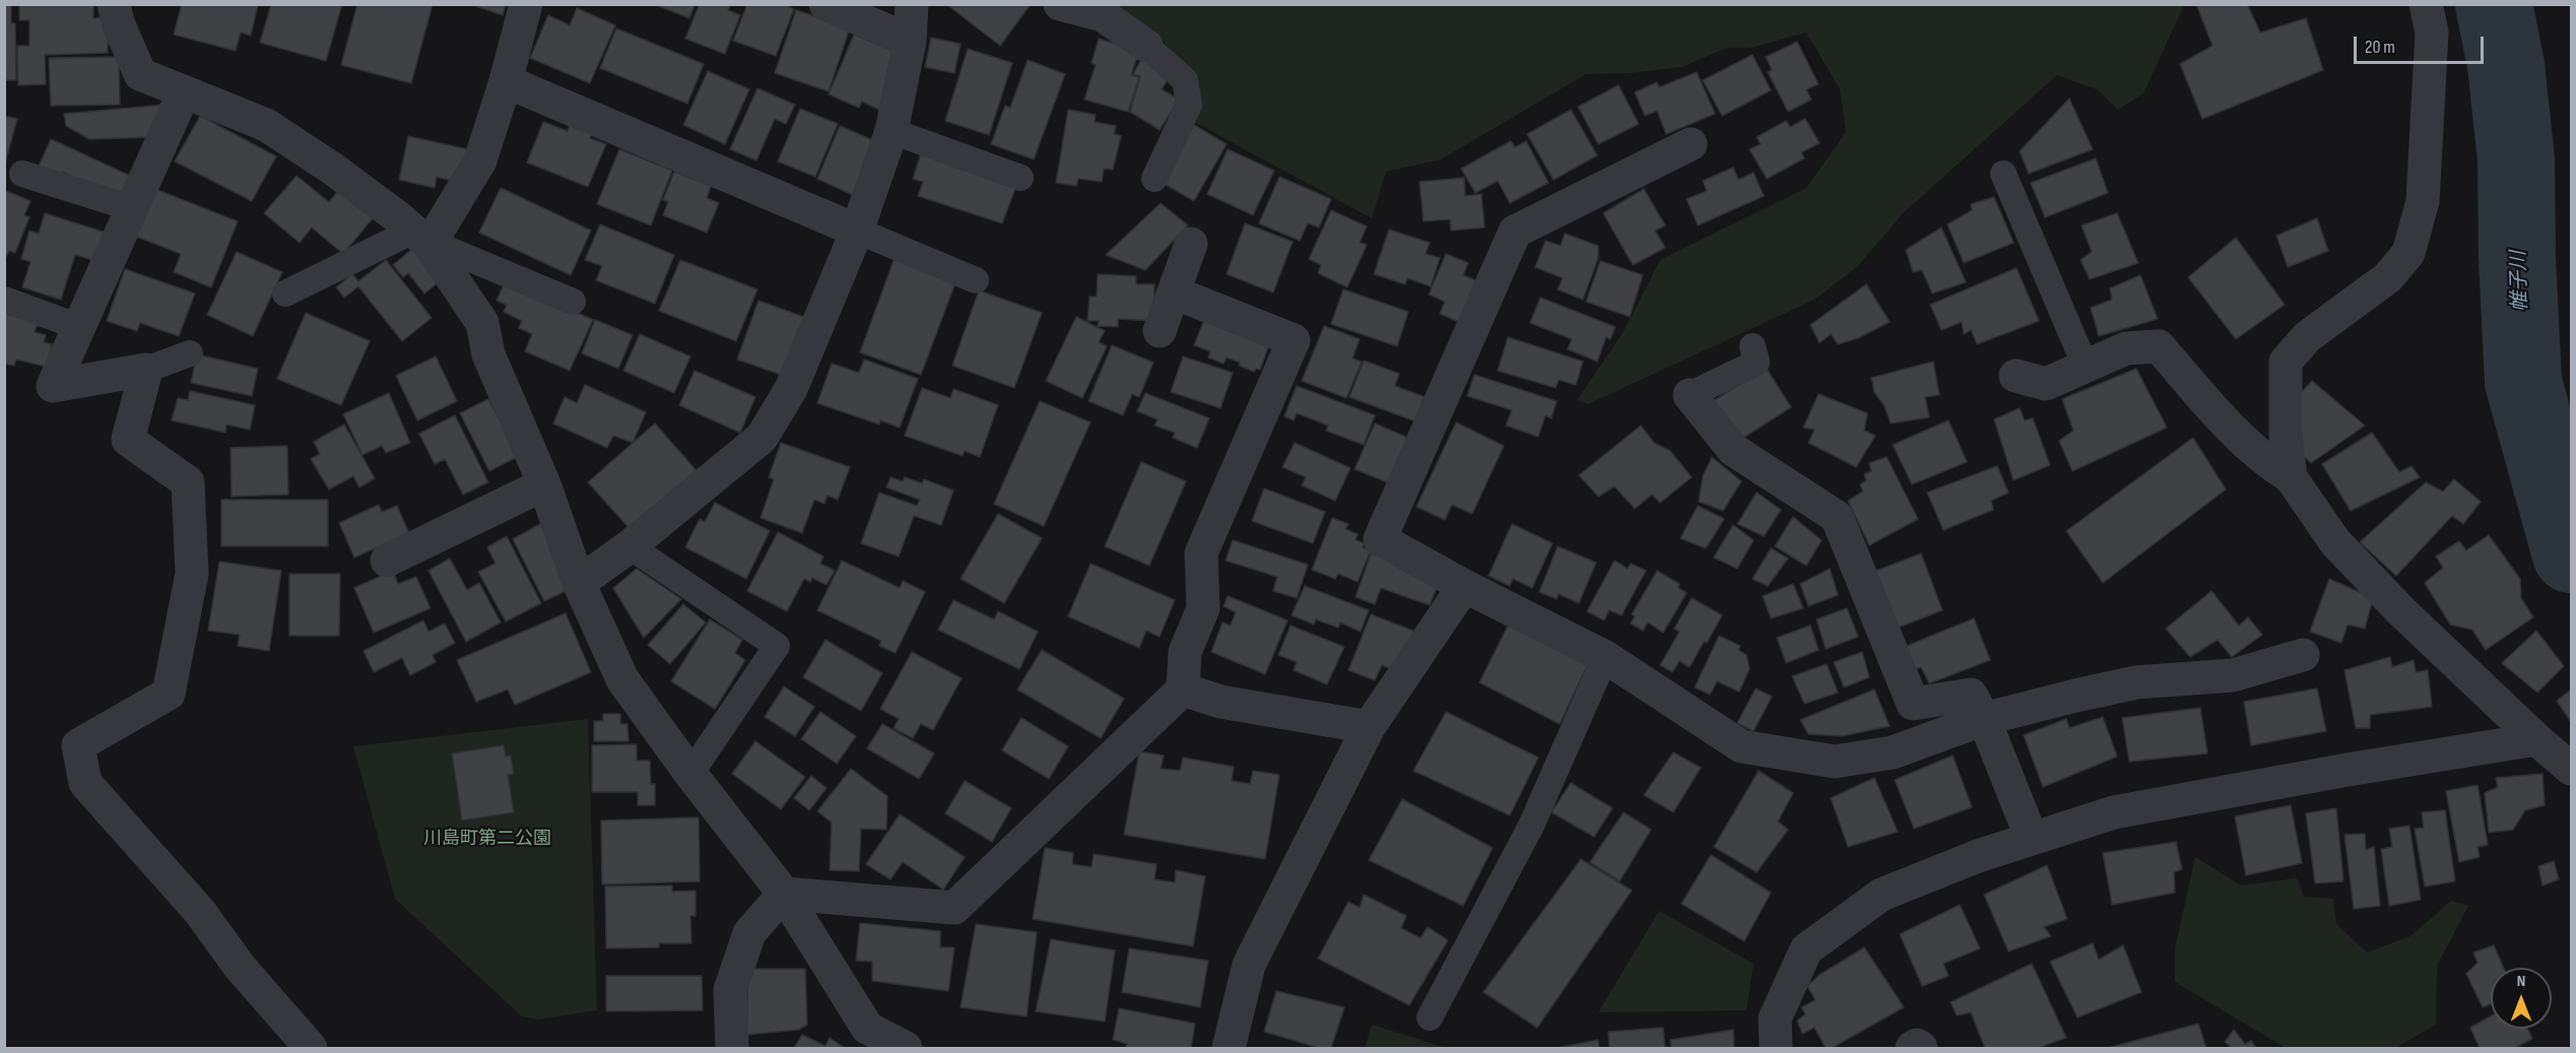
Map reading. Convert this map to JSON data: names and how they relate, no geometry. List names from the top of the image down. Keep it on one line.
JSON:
{"water":["帷子川"],"parks":["川島町第二公園"],"scale_bar":"20 m","north":"top"}
